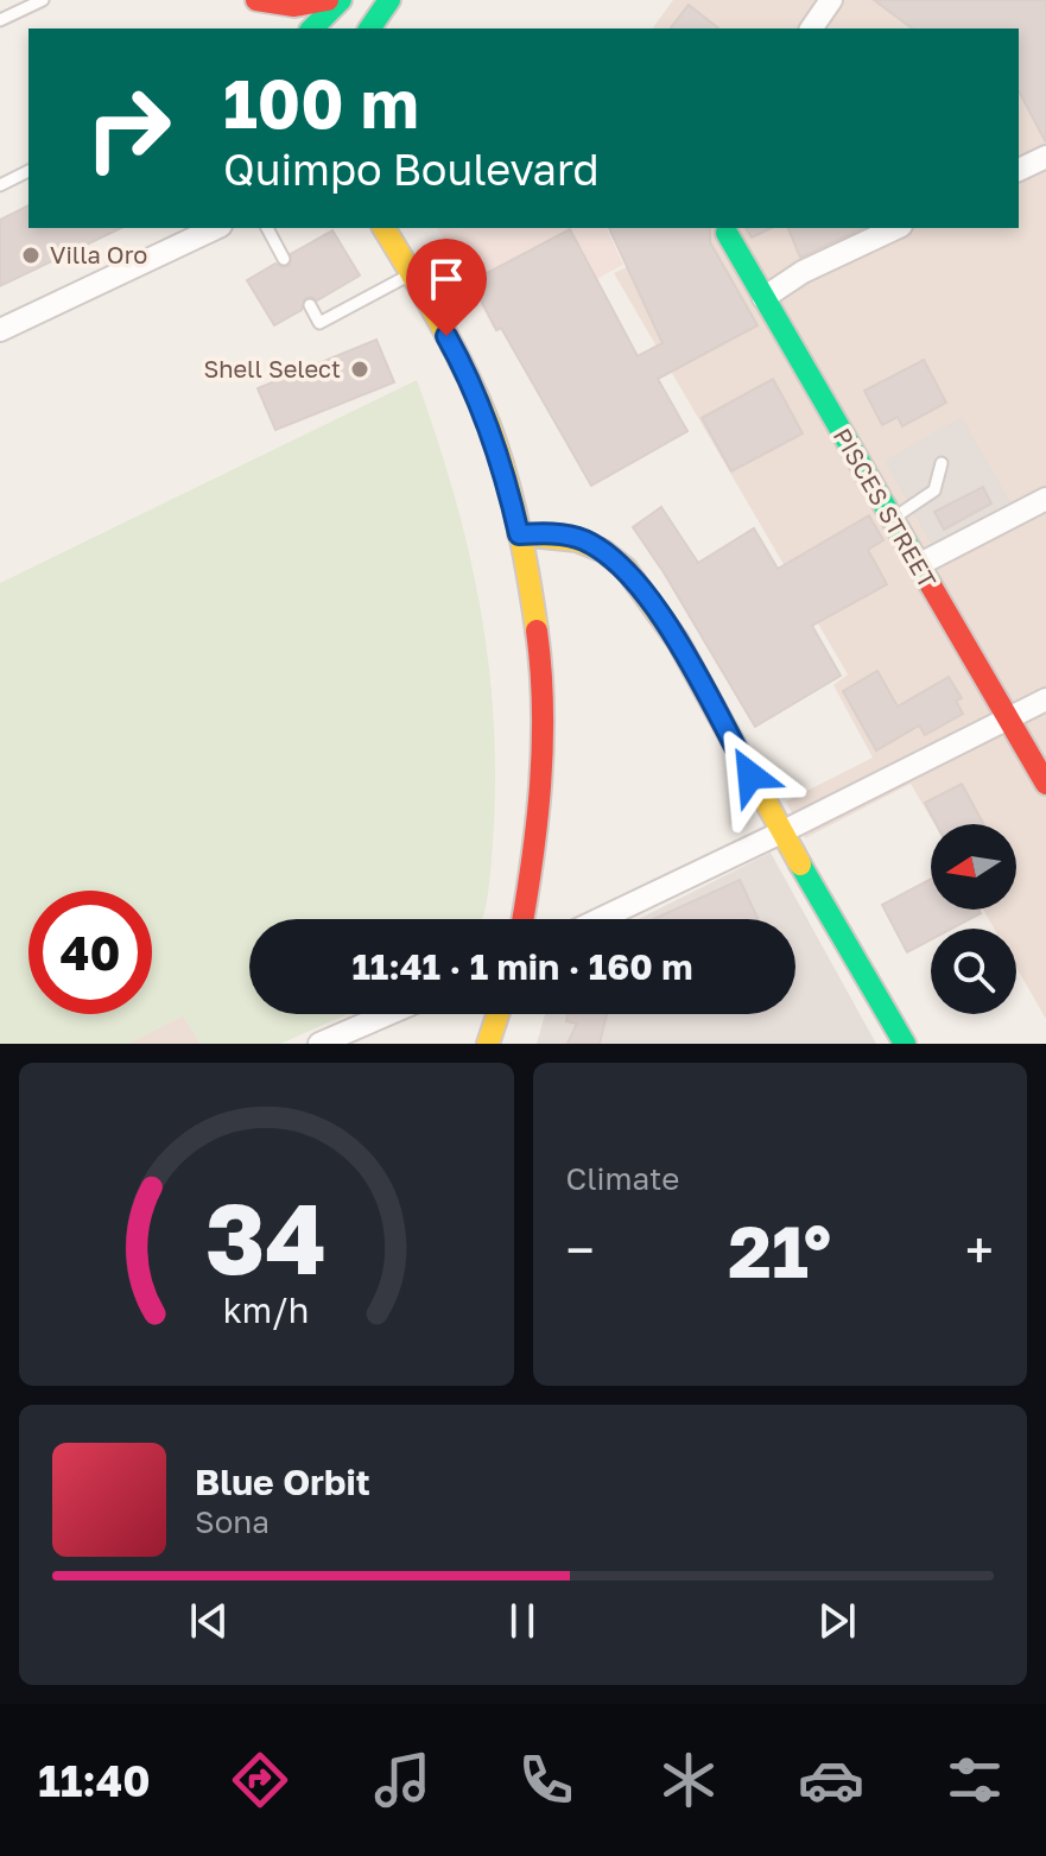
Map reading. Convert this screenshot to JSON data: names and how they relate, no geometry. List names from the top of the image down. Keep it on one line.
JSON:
{"streets":{"street":["PISCES STREET"]},"places":["Villa Oro","Shell Select"],"north":"left","page":{"turn":["100 m","Quimpo Boulevard"],"limit":"40","trip":"11:41 · 1 min · 160 m","tile":"Climate","heat":["−","21°","+"],"song":["Blue Orbit","Sona"],"tabs":"11:40","gauge":["34","km/h"]}}
